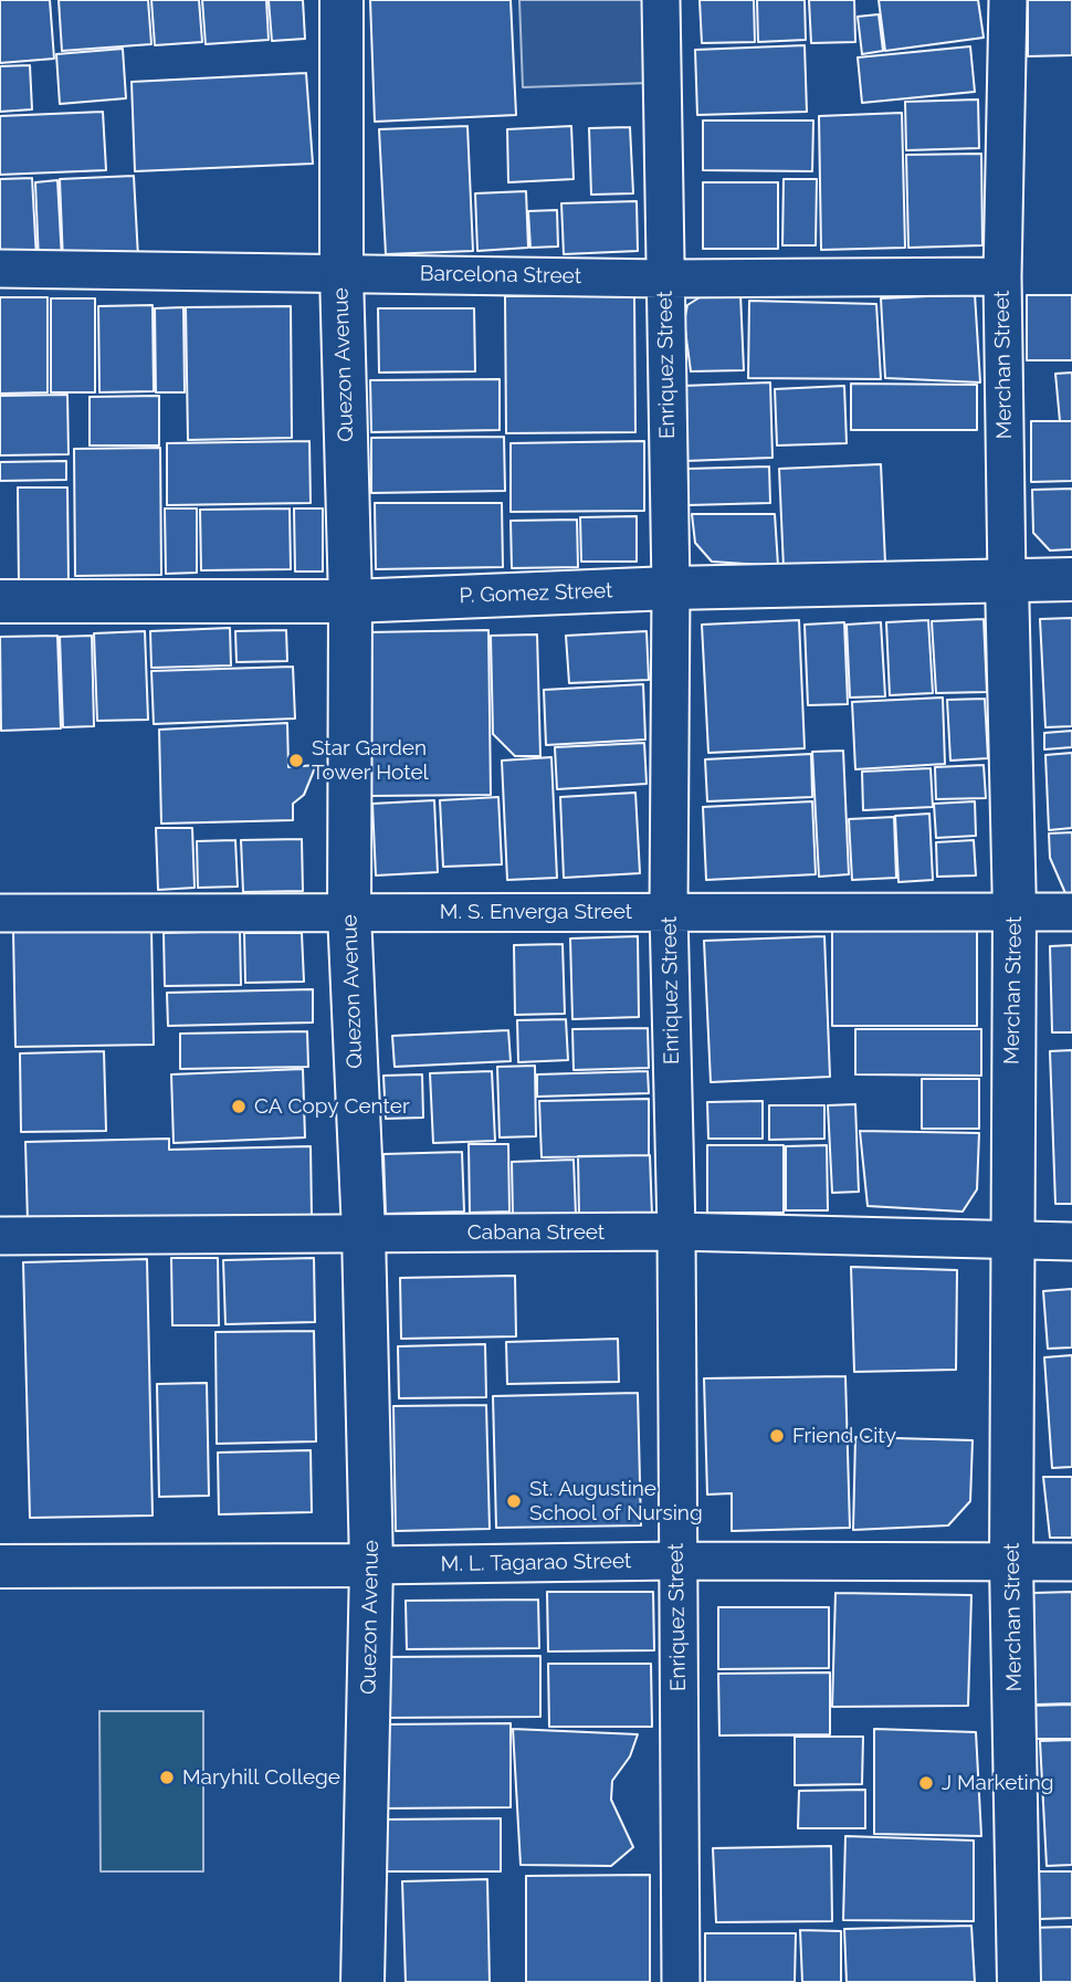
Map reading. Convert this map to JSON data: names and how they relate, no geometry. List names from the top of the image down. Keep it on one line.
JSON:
{"streets":{"main road":["Quezon Avenue","Merchan Street","P. Gomez Street","M. L. Tagarao Street"],"street":["Barcelona Street","Enriquez Street","M. S. Enverga Street","Cabana Street"]},"crossings":[["Barcelona Street","Quezon Avenue"],["Barcelona Street","Enriquez Street"],["Barcelona Street","Merchan Street"],["Quezon Avenue","P. Gomez Street"],["Quezon Avenue","M. S. Enverga Street"],["Quezon Avenue","Cabana Street"],["Quezon Avenue","M. L. Tagarao Street"],["Enriquez Street","P. Gomez Street"],["Enriquez Street","M. S. Enverga Street"],["Enriquez Street","Cabana Street"],["Enriquez Street","M. L. Tagarao Street"],["Merchan Street","P. Gomez Street"],["Merchan Street","M. S. Enverga Street"],["Merchan Street","Cabana Street"],["Merchan Street","M. L. Tagarao Street"]],"places":["Star Garden Tower Hotel","CA Copy Center","Friend City","St. Augustine School of Nursing","Maryhill College","J Marketing"]}
